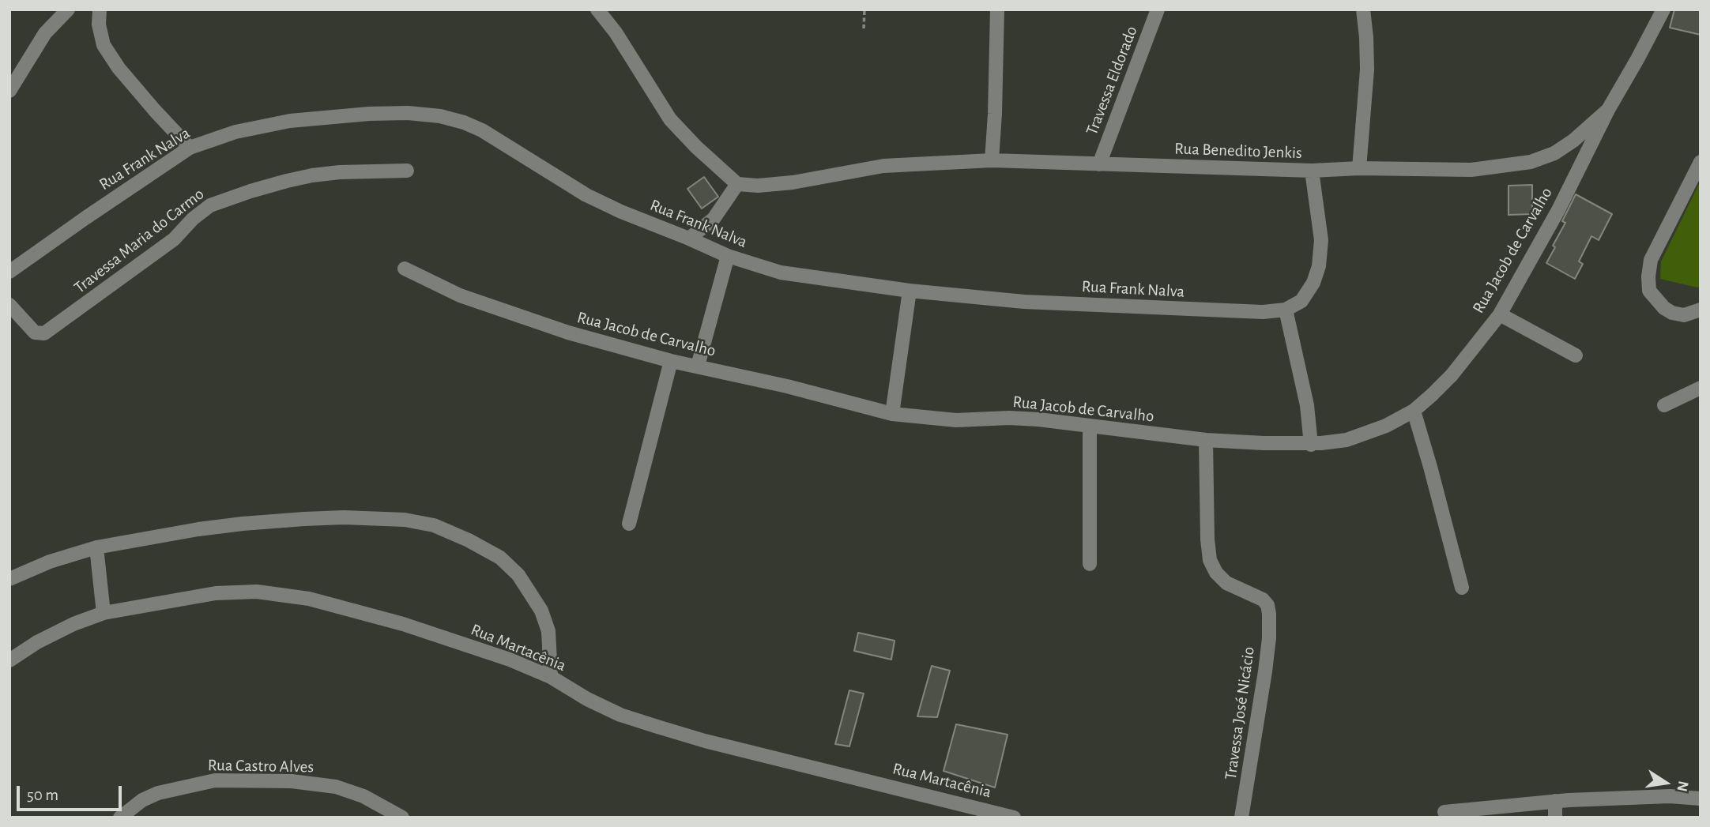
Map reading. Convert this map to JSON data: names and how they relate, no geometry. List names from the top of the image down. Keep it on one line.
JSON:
{"streets":{"street":["Travessa Eldorado","Rua Benedito Jenkis","Rua Frank Nalva","Travessa Maria do Carmo","Rua Jacob de Carvalho","Rua Martacênia","Travessa José Nicácio","Rua Castro Alves"]},"crossings":[["Travessa Eldorado","Rua Benedito Jenkis"],["Rua Benedito Jenkis","Rua Jacob de Carvalho"],["Rua Jacob de Carvalho","Travessa José Nicácio"]],"scale_bar":"50 m","north":"right"}
